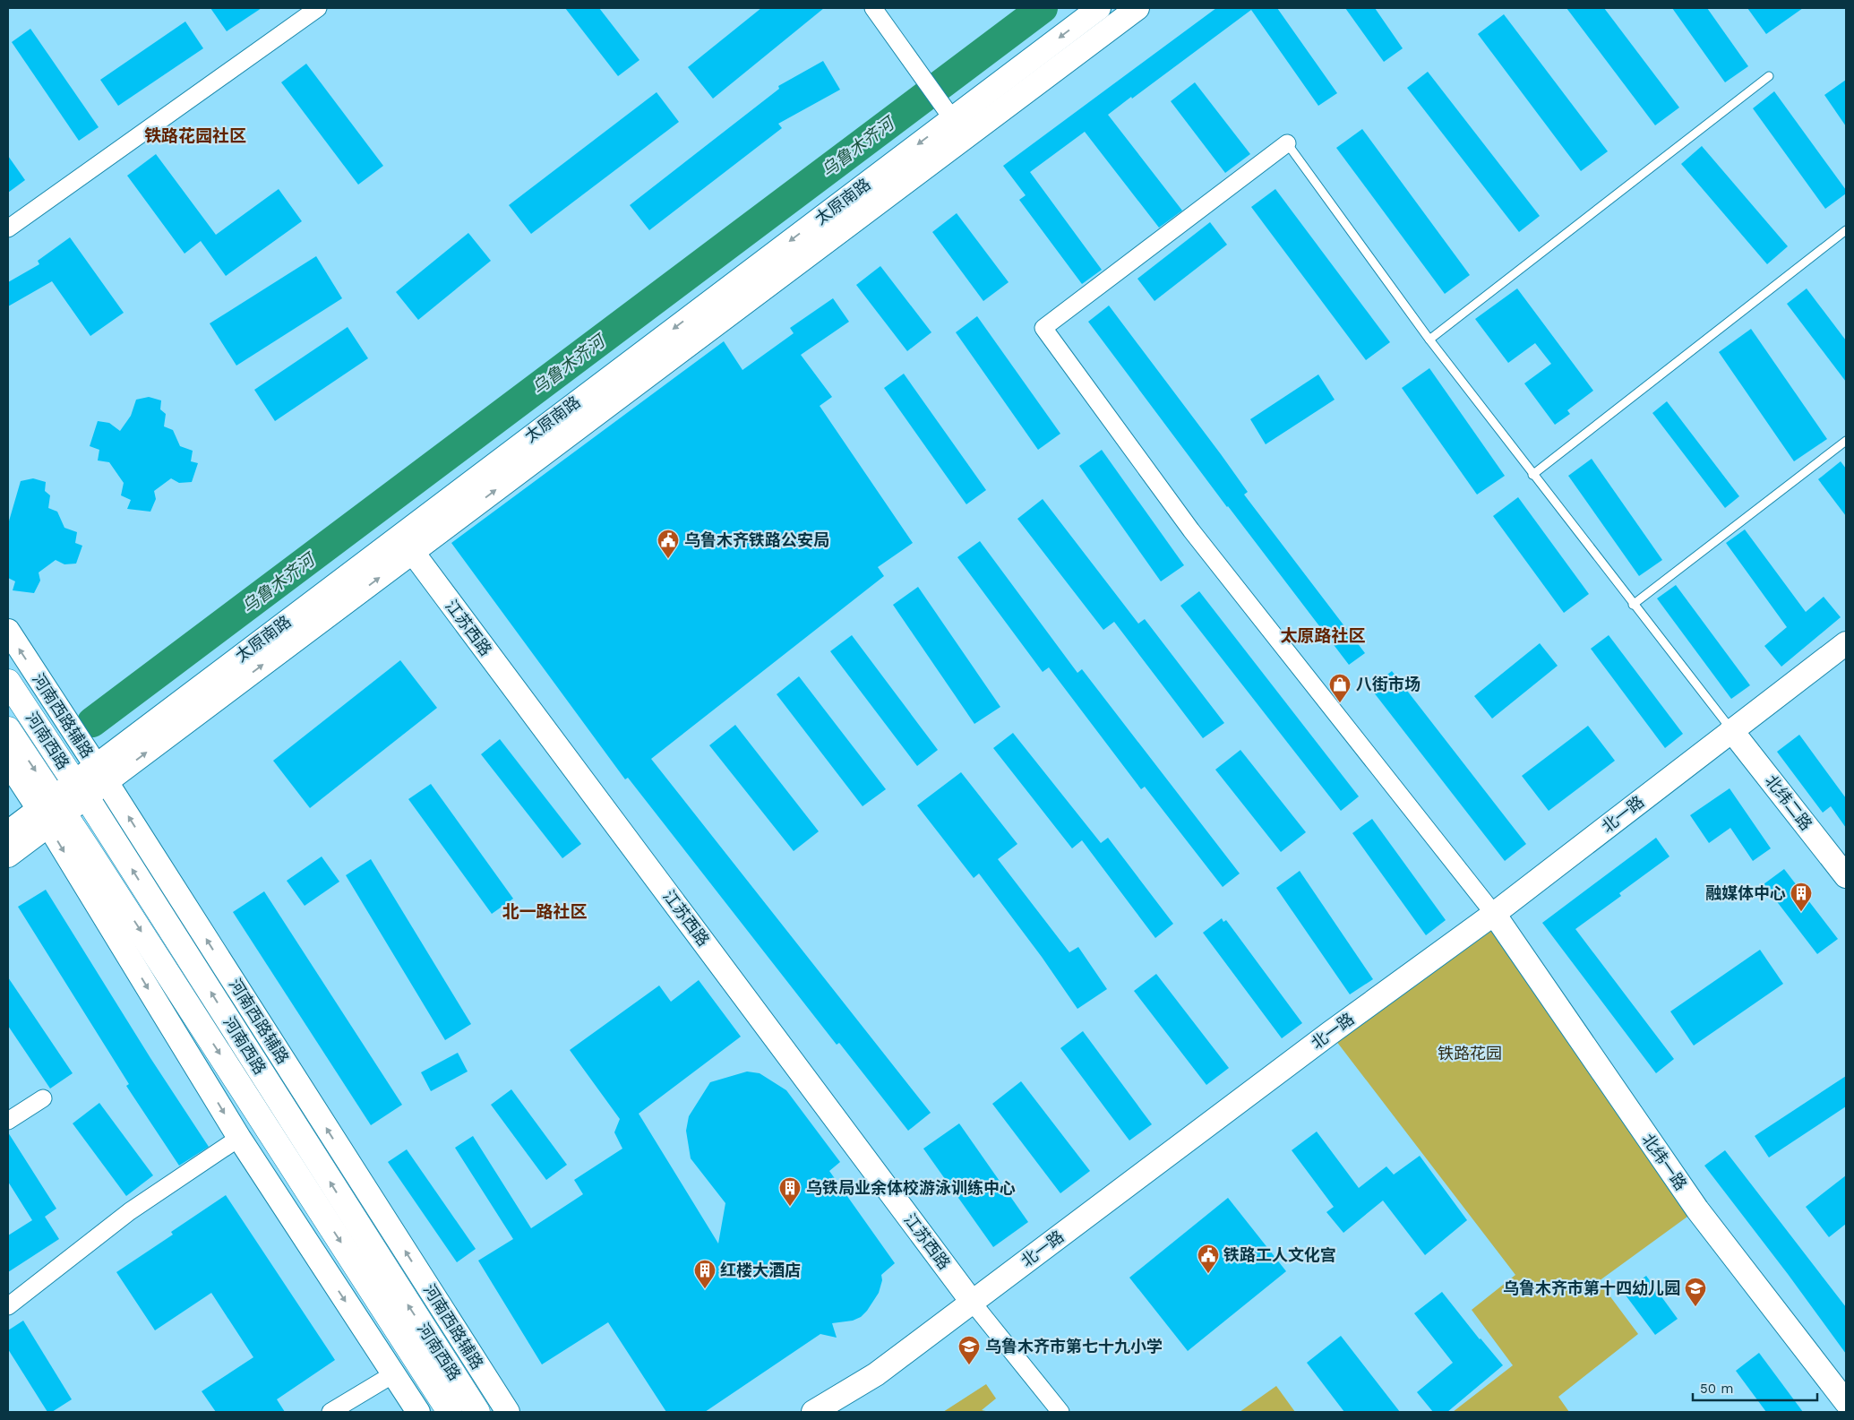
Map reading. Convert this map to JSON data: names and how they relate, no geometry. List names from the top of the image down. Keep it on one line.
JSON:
{"streets":{"main road":["河南西路"],"street":["太原南路","江苏西路","河南西路辅路","北纬二路","北一路","北纬一路"]},"crossings":[["太原南路","江苏西路"],["太原南路","河南西路辅路"],["太原南路","河南西路"],["江苏西路","北一路"],["北纬二路","北一路"],["北一路","北纬一路"]],"districts":["铁路花园社区","太原路社区","北一路社区"],"water":["乌鲁木齐河"],"parks":["铁路花园"],"places":{"public building":["乌鲁木齐铁路公安局","铁路工人文化宫"],"shop":["八街市场"],"building":["融媒体中心","乌铁局业余体校游泳训练中心","红楼大酒店"],"school or university":["乌鲁木齐市第十四幼儿园","乌鲁木齐市第七十九小学"]},"scale_bar":"50 m"}
